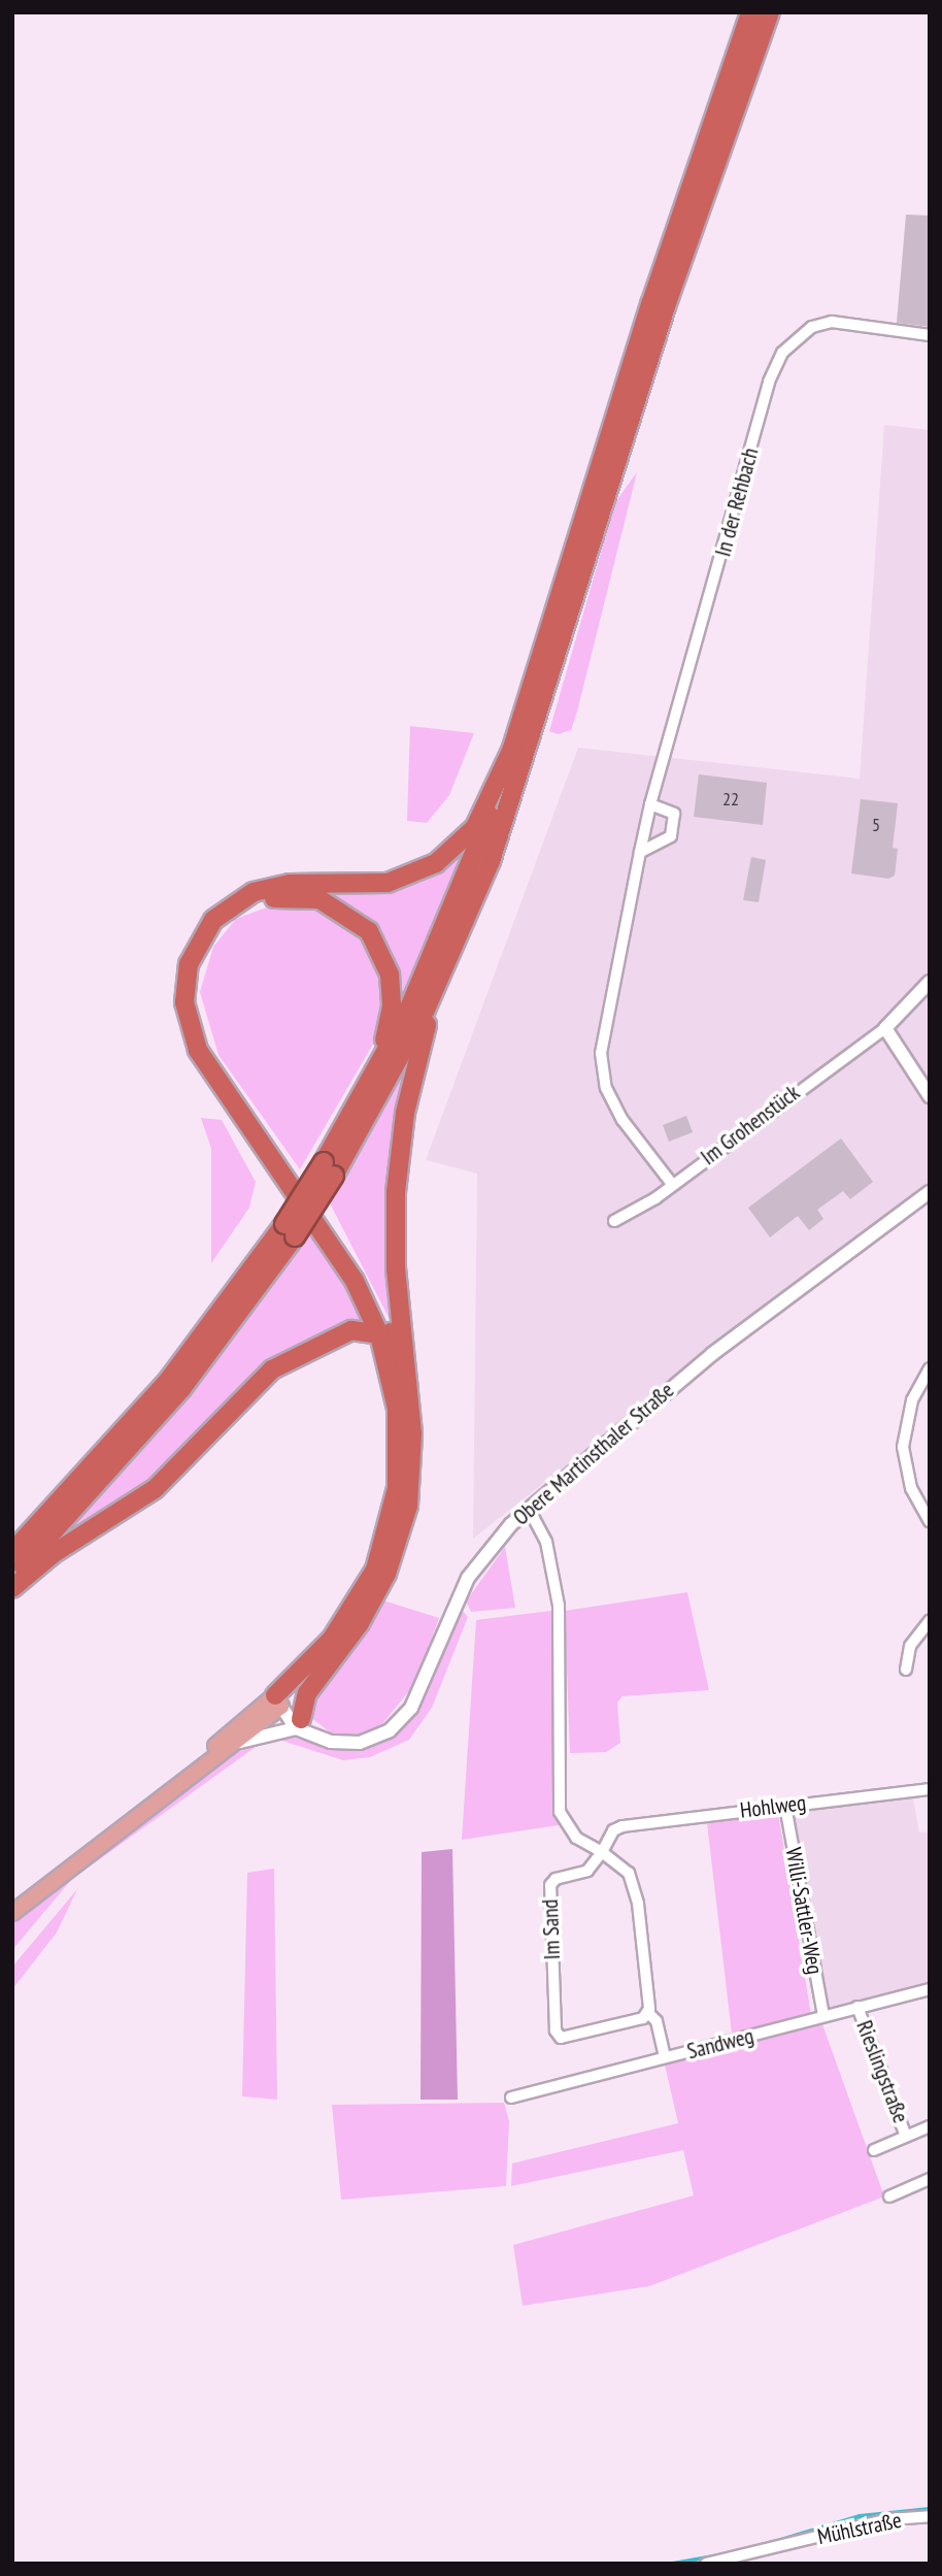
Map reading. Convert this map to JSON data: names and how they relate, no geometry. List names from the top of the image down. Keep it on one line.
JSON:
{"streets":{"street":["In der Rehbach","Im Grohenstück","Obere Martinsthaler Straße","Hohlweg","Willi-Sattler-Weg","Im Sand","Sandweg","Rieslingstraße","Mühlstraße"]},"crossings":[["In der Rehbach","Im Grohenstück"],["Hohlweg","Willi-Sattler-Weg"],["Hohlweg","Im Sand"],["Willi-Sattler-Weg","Sandweg"],["Sandweg","Rieslingstraße"]],"house_numbers":["22","5"]}
